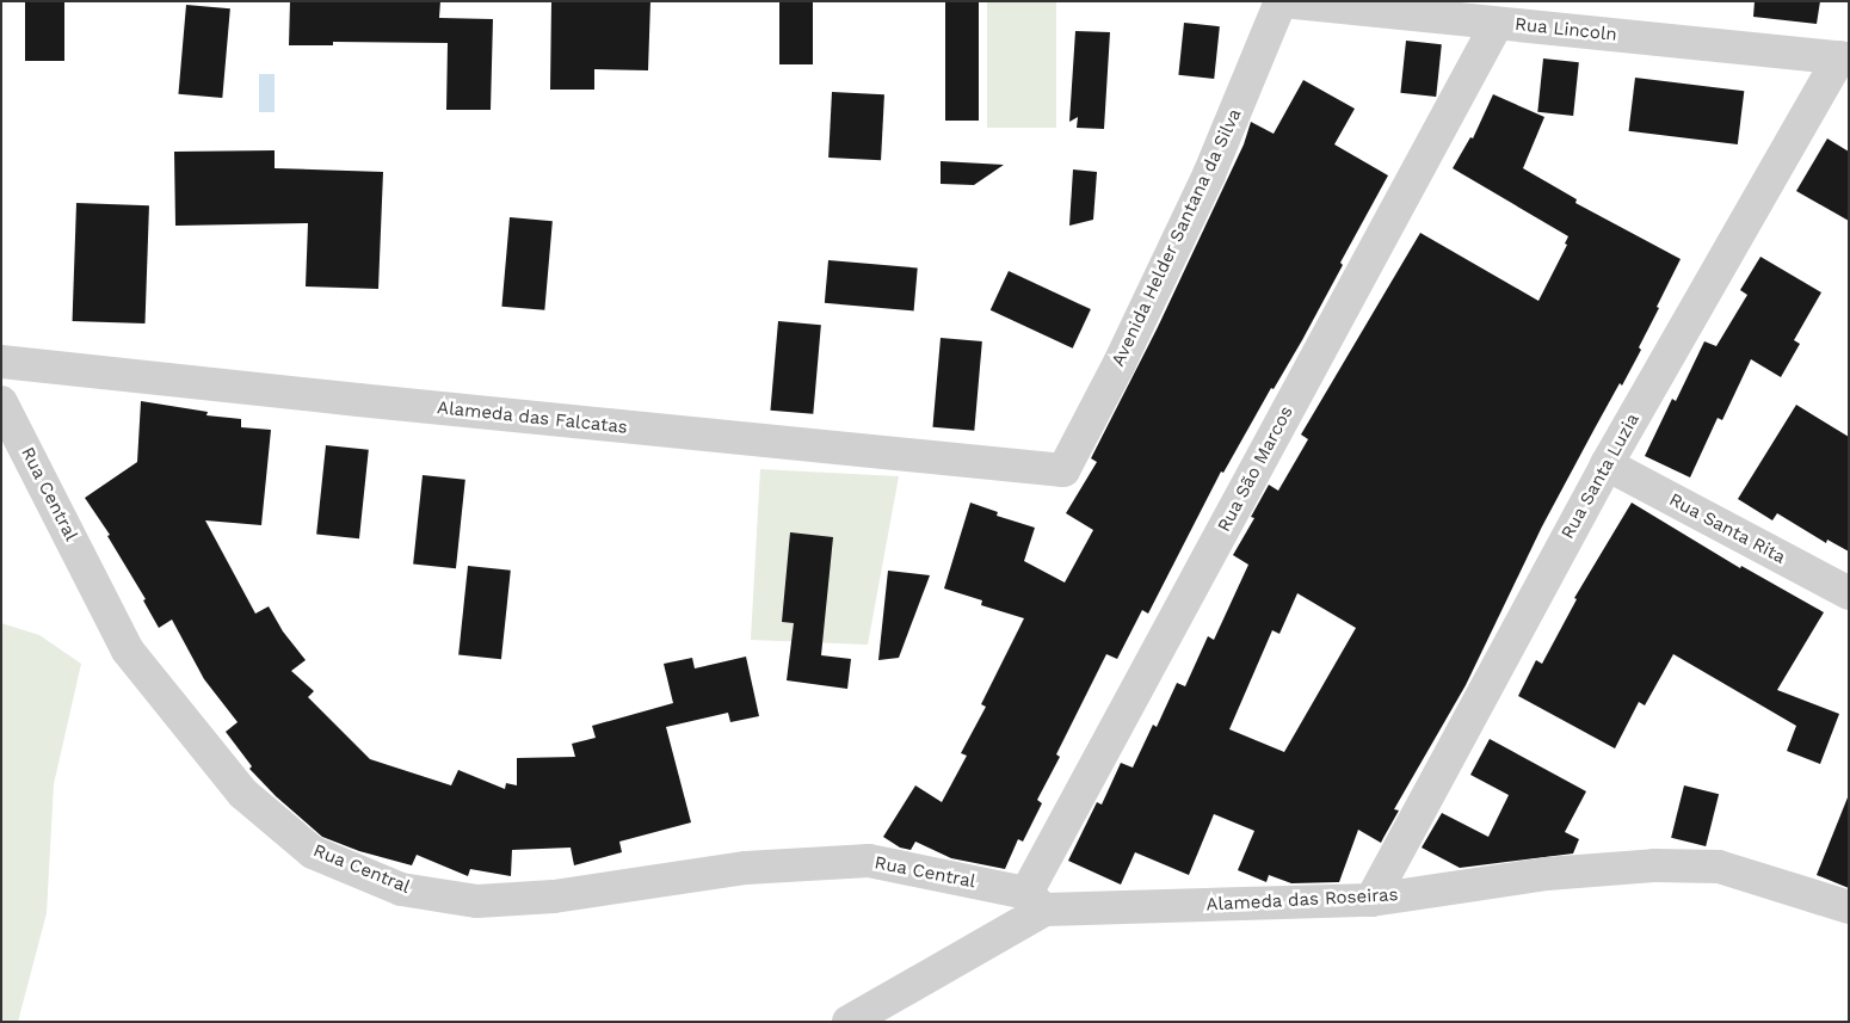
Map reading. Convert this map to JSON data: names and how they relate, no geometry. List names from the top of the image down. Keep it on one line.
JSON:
{"streets":{"street":["Rua Lincoln","Avenida Helder Santana da Silva","Alameda das Falcatas","Rua São Marcos","Rua Santa Luzia","Rua Central","Rua Santa Rita","Alameda das Roseiras"]},"crossings":[["Rua Lincoln","Avenida Helder Santana da Silva"],["Rua Lincoln","Rua São Marcos"],["Rua Lincoln","Rua Santa Luzia"],["Avenida Helder Santana da Silva","Alameda das Falcatas"],["Rua São Marcos","Rua Central"],["Rua São Marcos","Alameda das Roseiras"],["Rua Santa Luzia","Rua Santa Rita"],["Rua Santa Luzia","Alameda das Roseiras"],["Rua Central","Alameda das Roseiras"]]}
